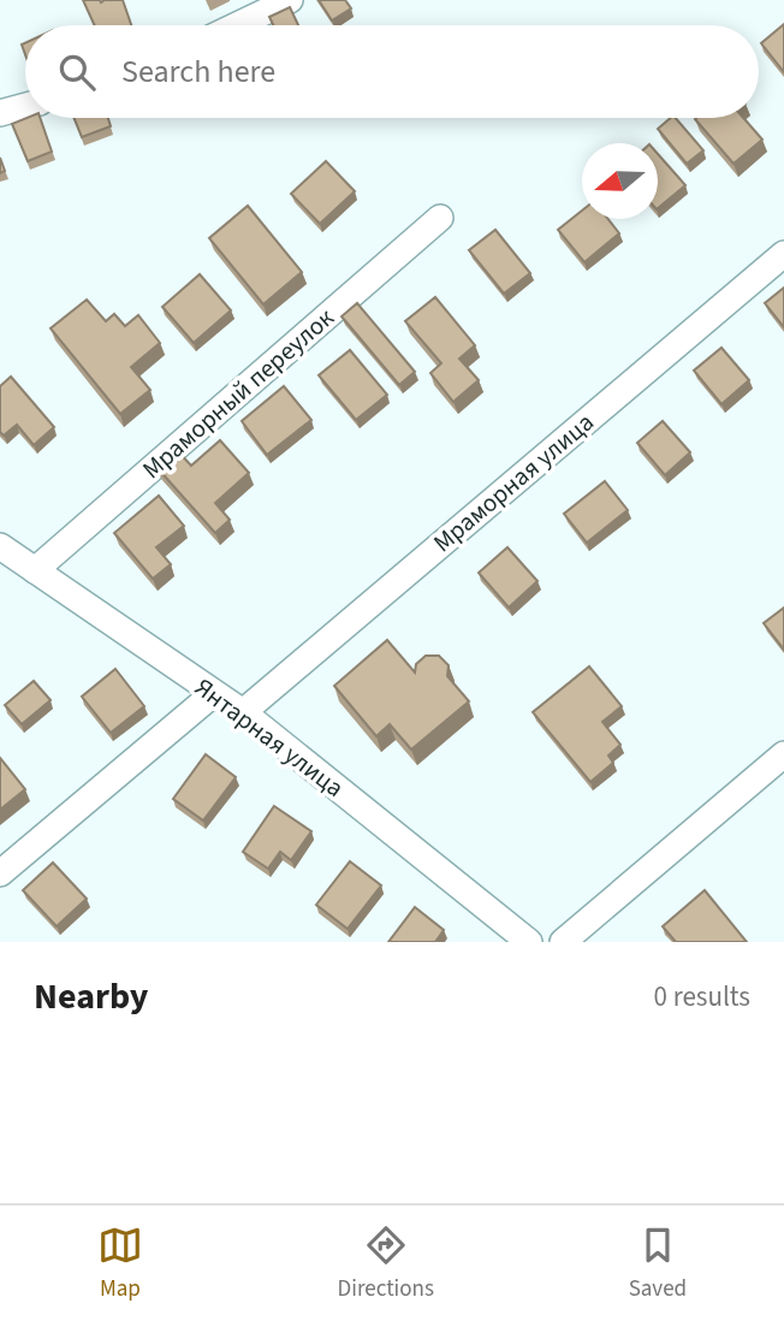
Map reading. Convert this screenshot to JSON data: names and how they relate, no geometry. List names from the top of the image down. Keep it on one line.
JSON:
{"streets":{"street":["Мраморный переулок","Мраморная улица","Янтарная улица"]},"crossings":[["Мраморный переулок","Янтарная улица"],["Мраморная улица","Янтарная улица"]],"north":"left","page":{"search":"Search here","heading":["Nearby","0 results"],"nav":["Map","Directions","Saved"]}}
